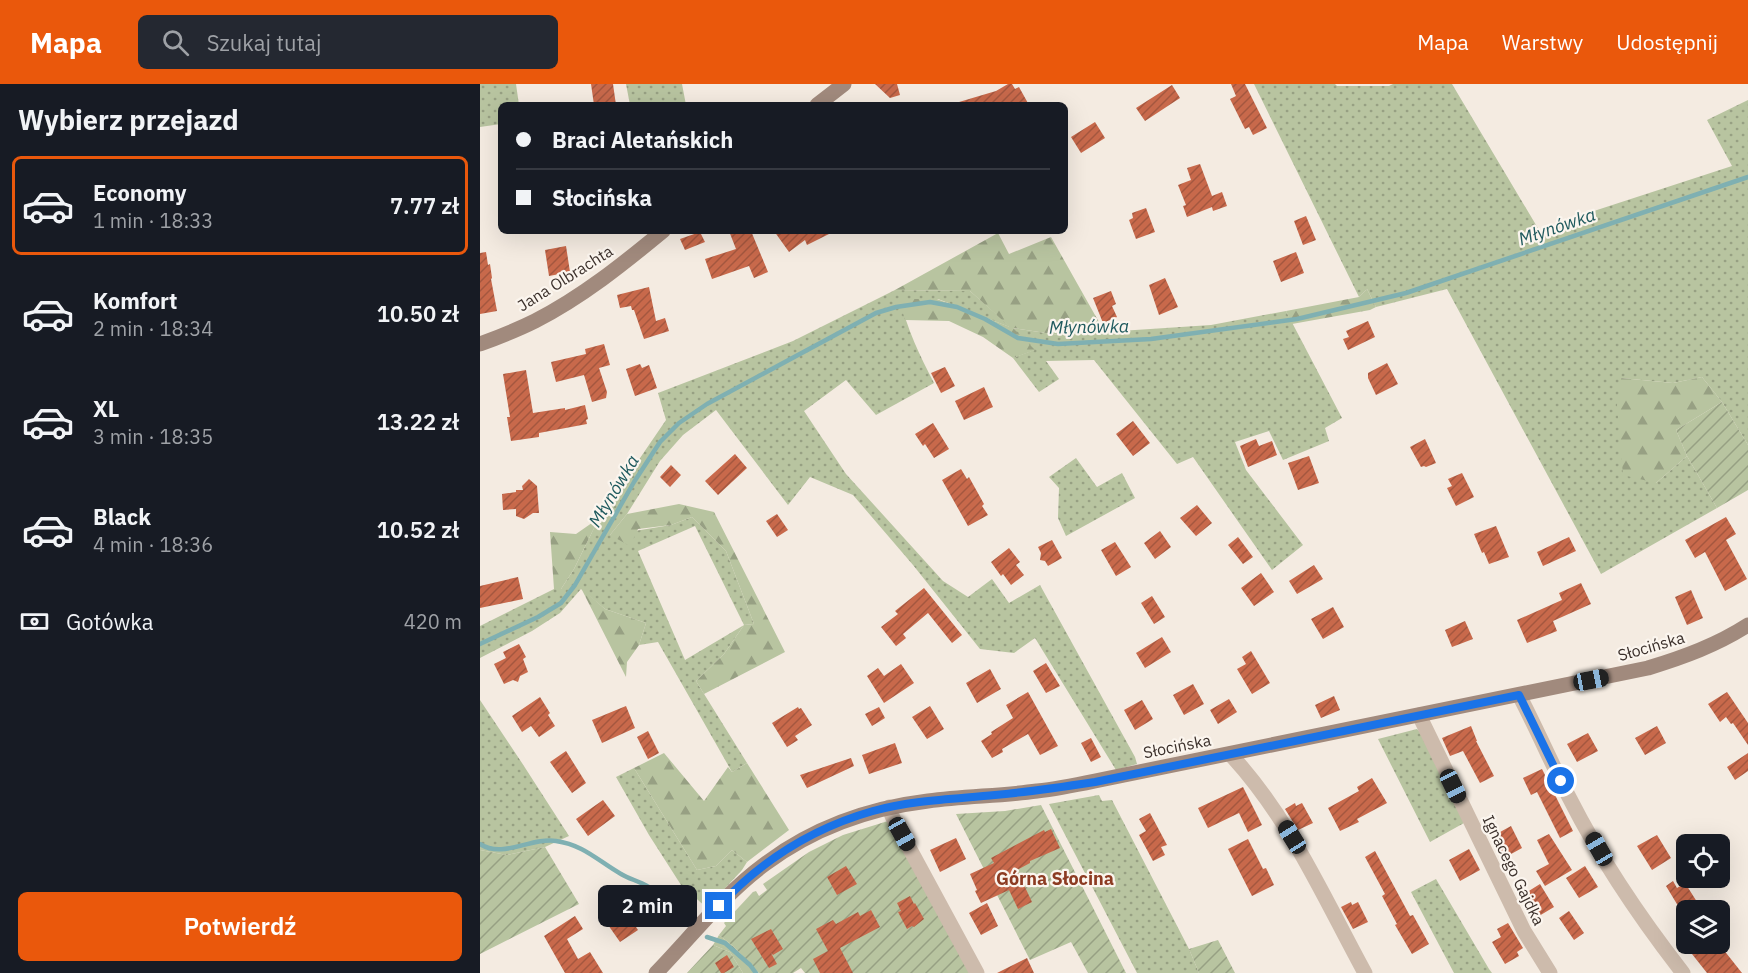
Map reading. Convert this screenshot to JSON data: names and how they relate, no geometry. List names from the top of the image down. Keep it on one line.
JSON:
{"streets":{"street":["Jana Olbrachta","Słocińska","Ignacego Gajdka"]},"crossings":[["Słocińska","Ignacego Gajdka"]],"districts":["Górna Słocina"],"water":["Młynówka"],"page":{"header":"Mapa","search":"Szukaj tutaj","nav":["Mapa","Warstwy","Udostępnij"],"heading":"Wybierz przejazd","banner":["Braci Aletańskich","Słocińska"],"list":[{"name":"Economy","note":"1 min · 18:33","value":"7.77 zł"},{"name":"Komfort","note":"2 min · 18:34","value":"10.50 zł"},{"name":"XL","note":"3 min · 18:35","value":"13.22 zł"},{"name":"Black","note":"4 min · 18:36","value":"10.52 zł"}],"pay":["Gotówka","420 m"],"buttons":"Potwierdź","bubble":"2 min"}}
